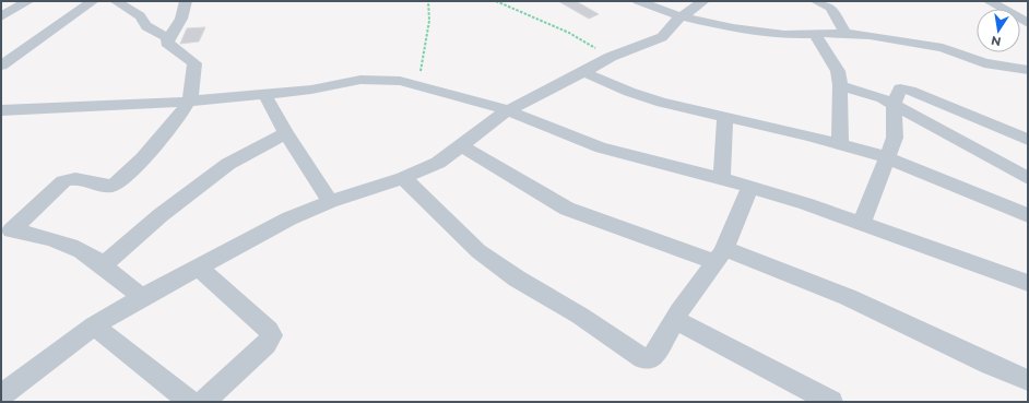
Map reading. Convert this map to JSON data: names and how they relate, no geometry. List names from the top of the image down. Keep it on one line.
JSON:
{"north":"bottom"}
